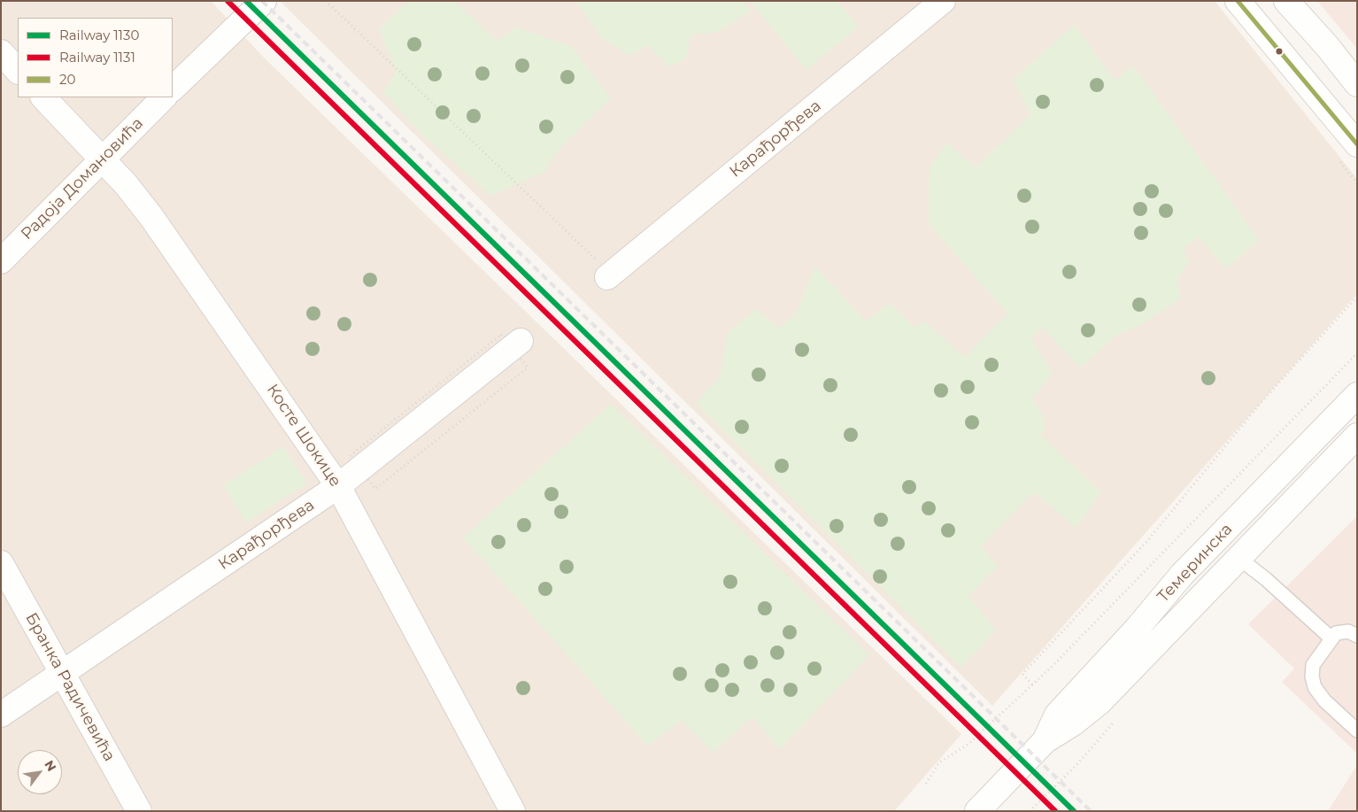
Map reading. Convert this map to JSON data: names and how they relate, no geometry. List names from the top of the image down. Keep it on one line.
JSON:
{"streets":{"street":["Карађорђева","Радоја Домановића","Косте Шокице","Темеринска","Бранка Радичевића"]},"crossings":[["Карађорђева","Косте Шокице"],["Карађорђева","Бранка Радичевића"],["Радоја Домановића","Косте Шокице"]],"lines":["rail line 1130","rail line 1131","transit line 20"],"legend":["Railway 1130","Railway 1131","20"],"north":"top right"}
